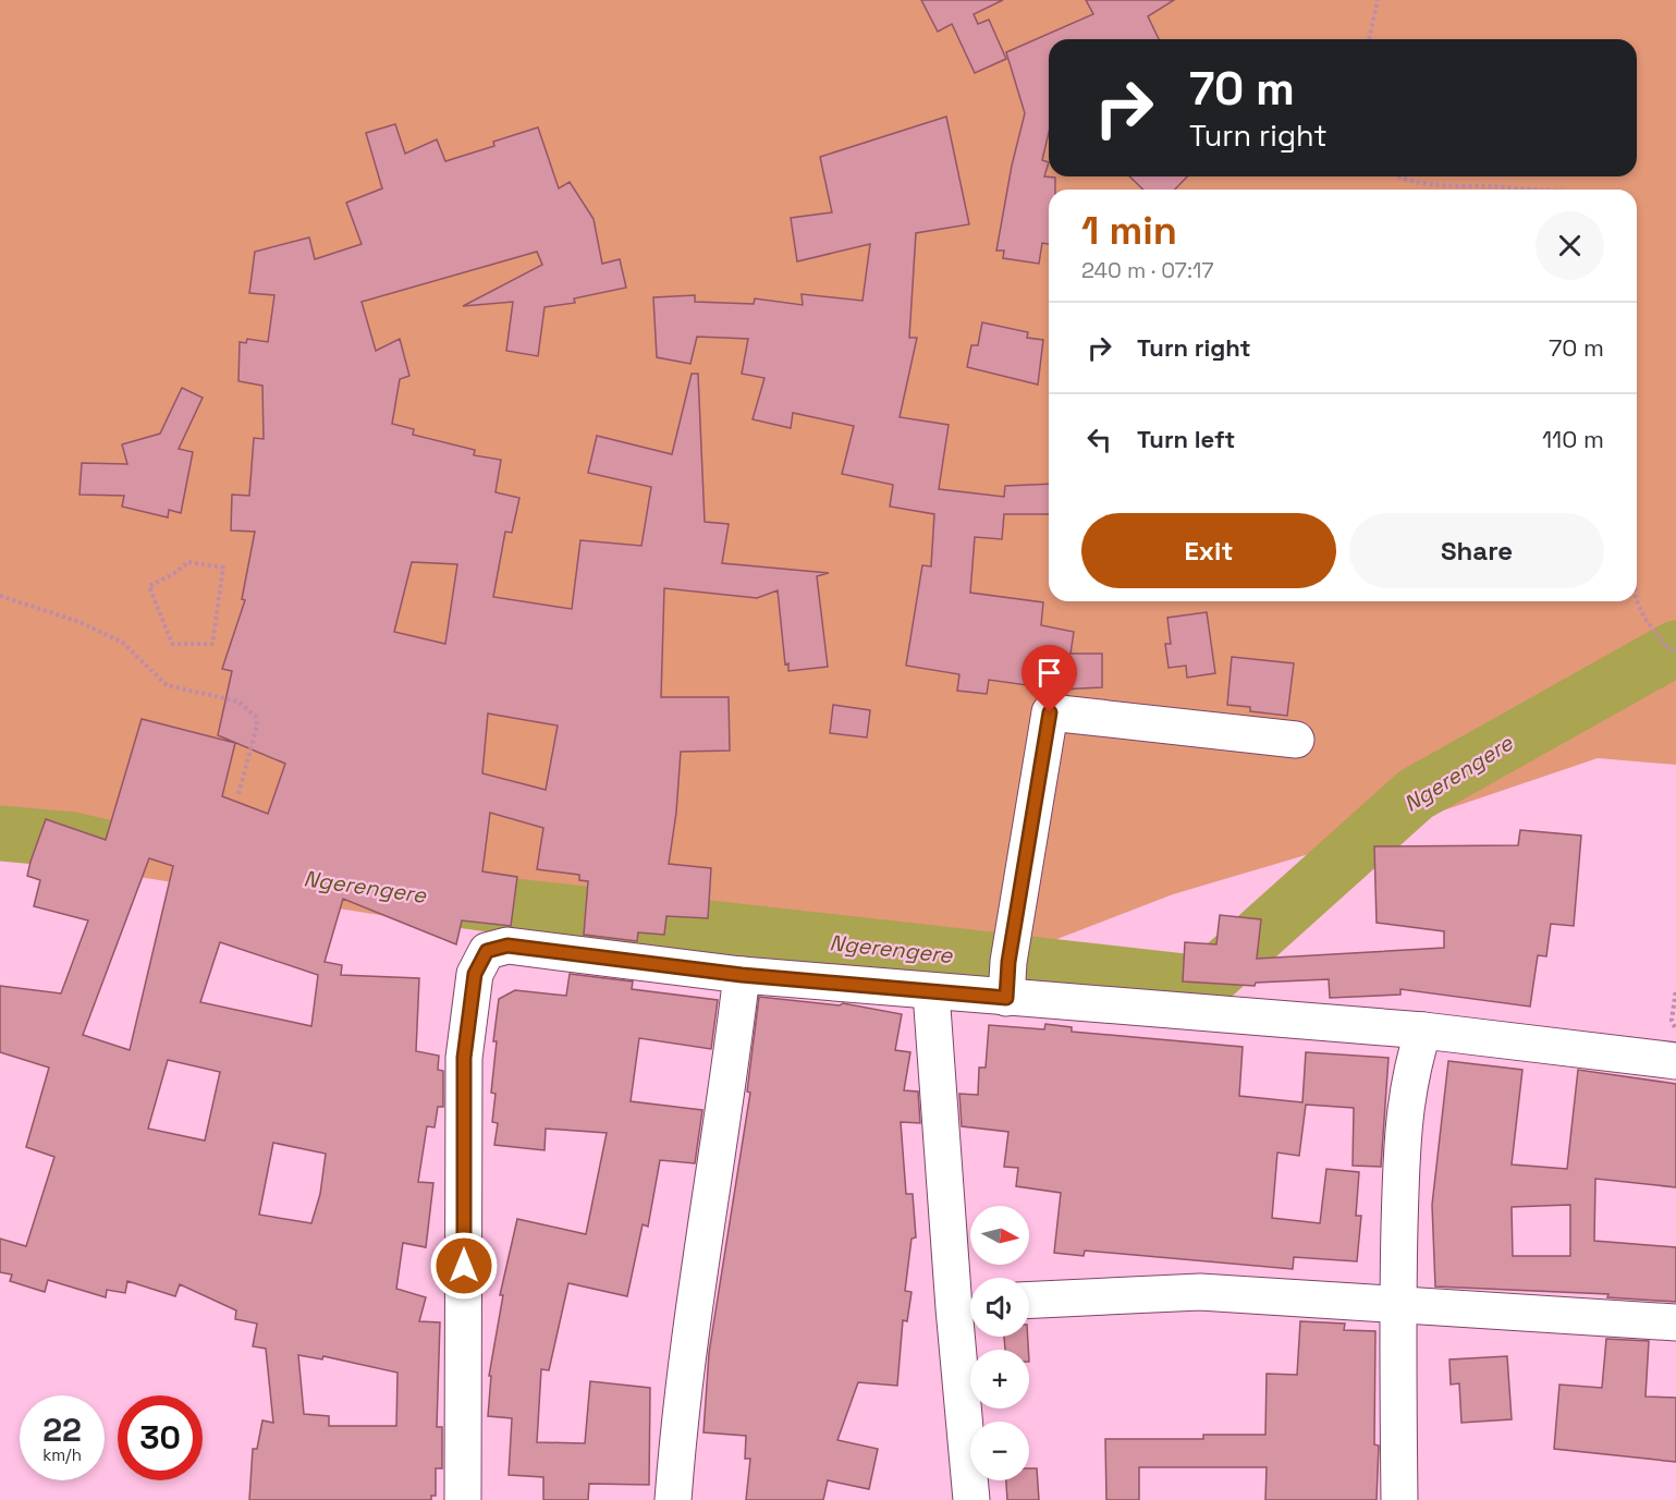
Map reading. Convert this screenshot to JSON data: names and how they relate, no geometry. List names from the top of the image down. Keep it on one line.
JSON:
{"water":["Ngerengere"],"north":"right","page":{"turn":["70 m","Turn right"],"heading":["1 min","240 m · 07:17"],"list":[{"name":"Turn right","value":"70 m"},{"name":"Turn left","value":"110 m"}],"buttons":["Exit","Share"],"map_buttons":["+","−"],"speed":"22 km/h","limit":"30"}}
